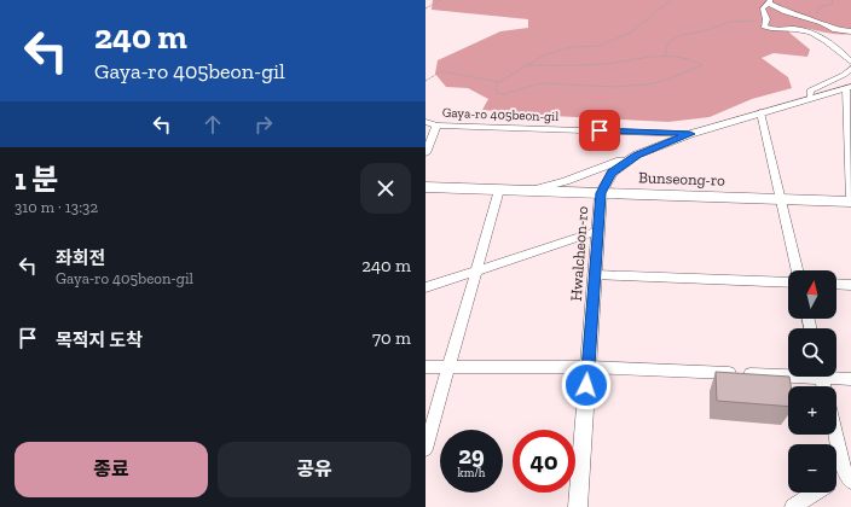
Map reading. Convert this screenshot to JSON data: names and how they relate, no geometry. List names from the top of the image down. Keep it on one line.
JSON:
{"streets":{"main road":["Bunseong-ro"],"street":["Gaya-ro 405beon-gil","Hwalcheon-ro"]},"crossings":[["Gaya-ro 405beon-gil","Hwalcheon-ro"],["Bunseong-ro","Hwalcheon-ro"]],"north":"top","page":{"turn":["240 m","Gaya-ro 405beon-gil"],"heading":["1 분","310 m · 13:32"],"list":[{"name":"좌회전","note":"Gaya-ro 405beon-gil","value":"240 m"},{"name":"목적지 도착","value":"70 m"}],"map_buttons":["+","−"],"speed":"29 km/h","limit":"40","buttons":["종료","공유"]}}
